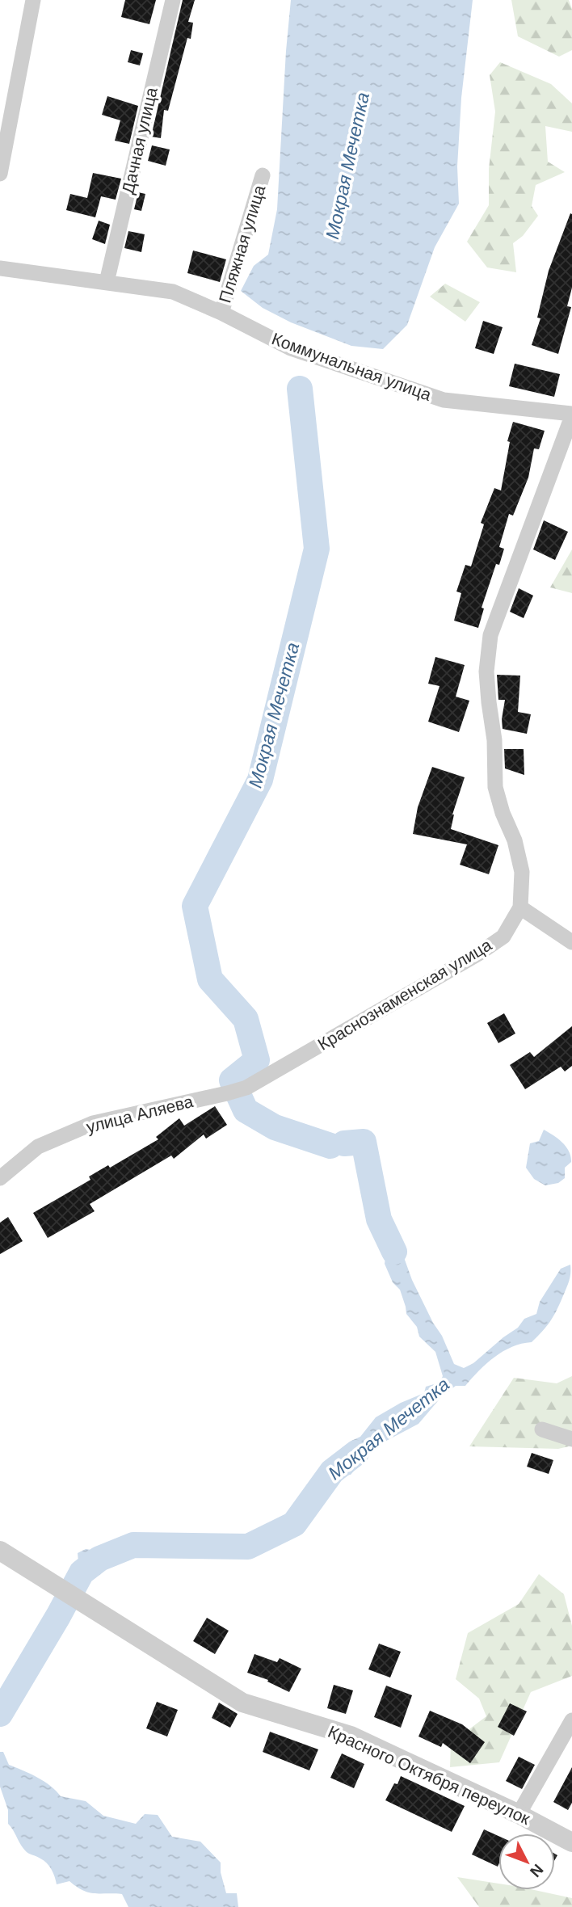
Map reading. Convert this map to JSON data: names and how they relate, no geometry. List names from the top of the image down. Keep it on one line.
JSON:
{"streets":{"street":["Дачная улица","Пляжная улица","Коммунальная улица","Краснознаменская улица","улица Аляева","Красного Октября переулок"]},"crossings":[["Дачная улица","Коммунальная улица"],["Пляжная улица","Коммунальная улица"],["Коммунальная улица","Краснознаменская улица"],["Краснознаменская улица","улица Аляева"]],"water":["Мокрая Мечетка"],"north":"bottom right"}
